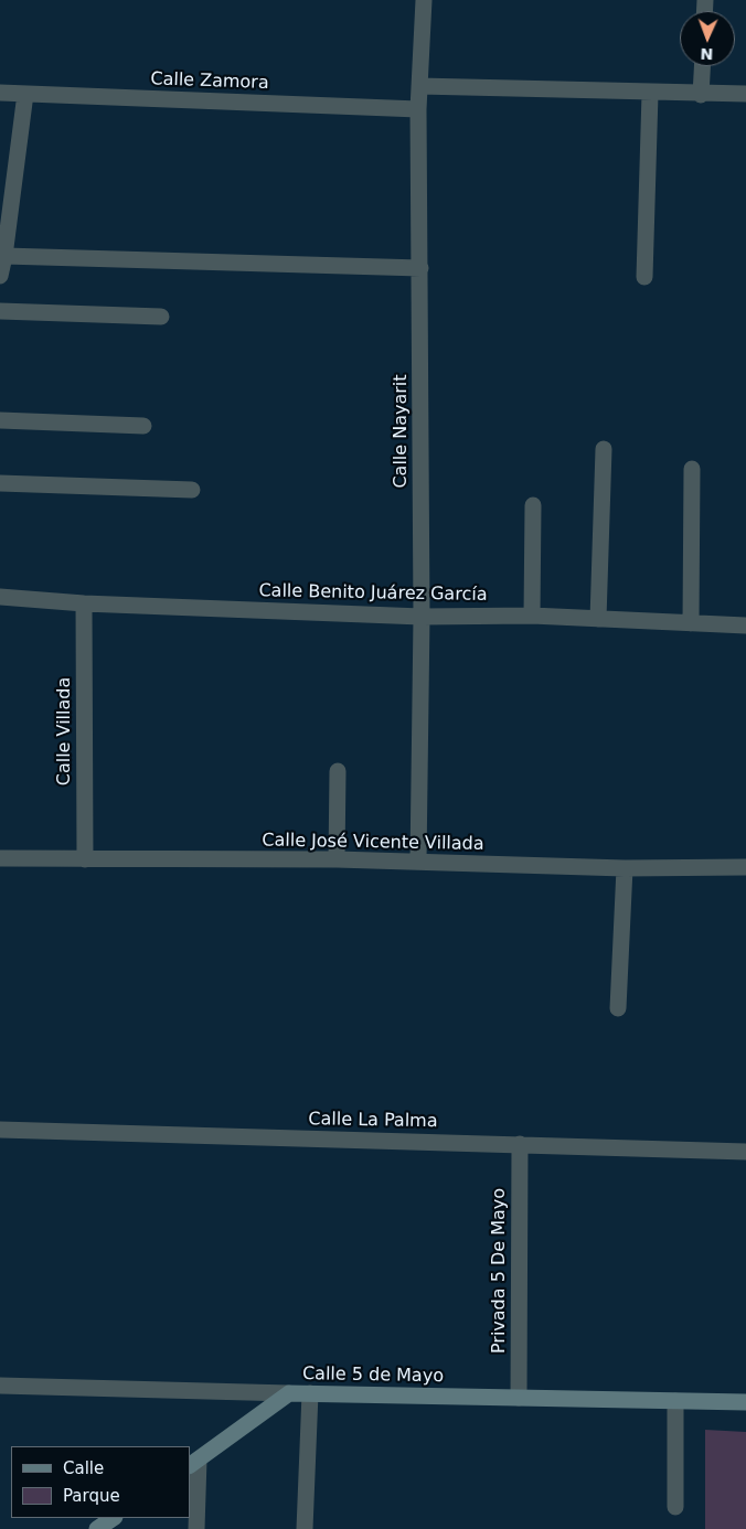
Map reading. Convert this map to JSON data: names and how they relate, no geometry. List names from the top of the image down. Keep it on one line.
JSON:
{"streets":{"main road":["Calle 5 de Mayo"],"street":["Calle Zamora","Calle Nayarit","Calle Benito Juárez García","Calle Villada","Calle José Vicente Villada","Calle La Palma","Privada 5 De Mayo"]},"crossings":[["Calle Zamora","Calle Nayarit"],["Calle Nayarit","Calle Benito Juárez García"],["Calle Nayarit","Calle José Vicente Villada"],["Calle Benito Juárez García","Calle Villada"],["Calle Villada","Calle José Vicente Villada"],["Calle La Palma","Privada 5 De Mayo"],["Privada 5 De Mayo","Calle 5 de Mayo"]],"legend":["Calle","Parque"],"north":"bottom"}
